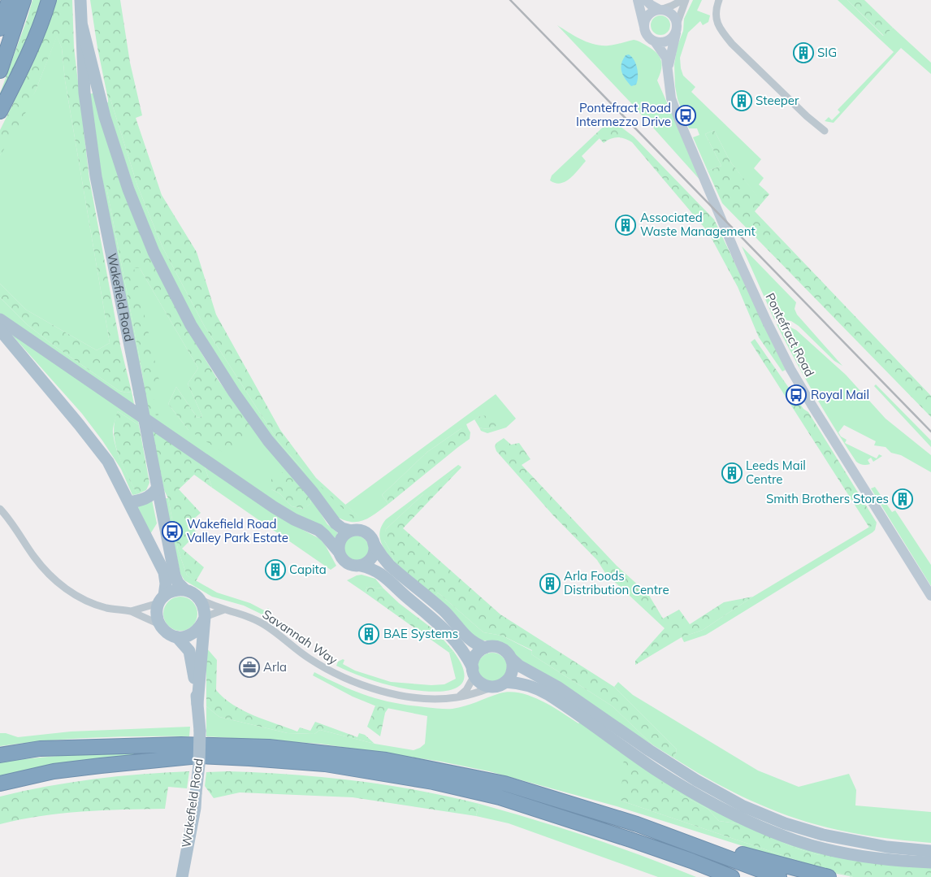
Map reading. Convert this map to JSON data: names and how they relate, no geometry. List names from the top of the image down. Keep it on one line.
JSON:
{"streets":{"main road":["Wakefield Road","Pontefract Road"],"street":["Savannah Way"]},"crossings":[["Wakefield Road","Savannah Way"]],"places":{"building":["SIG","Steeper","Associated Waste Management","Leeds Mail Centre","Smith Brothers Stores","Capita","Arla Foods Distribution Centre","BAE Systems"],"bus stop":["Pontefract Road Intermezzo Drive","Royal Mail","Wakefield Road Valley Park Estate"],"office":["Arla"]}}
